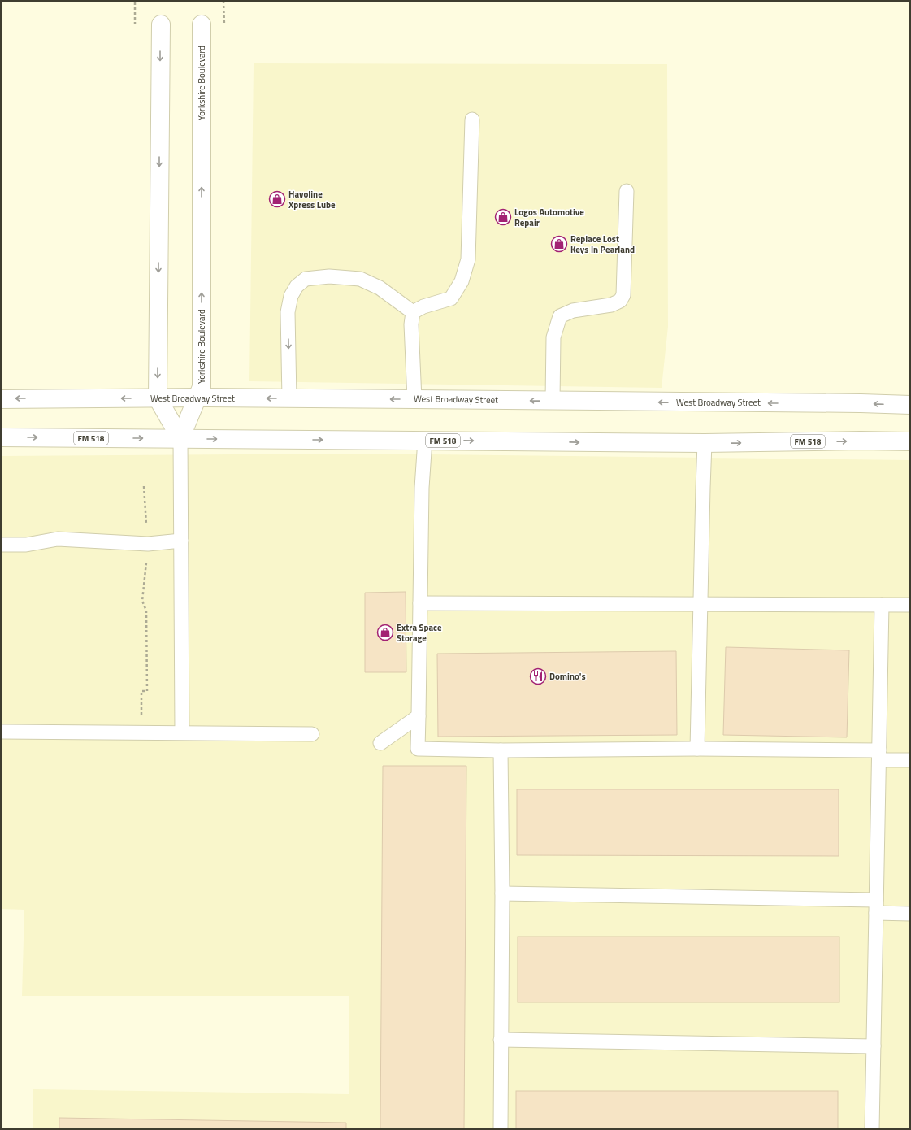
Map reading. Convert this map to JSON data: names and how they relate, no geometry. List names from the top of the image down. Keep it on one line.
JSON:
{"streets":{"main road":["Yorkshire Boulevard","West Broadway Street","FM 518"]},"crossings":[["Yorkshire Boulevard","West Broadway Street"],["Yorkshire Boulevard","FM 518"]],"places":{"shop":["Havoline Xpress Lube","Logos Automotive Repair","Replace Lost Keys In Pearland","Extra Space Storage"],"restaurant":["Domino's"]}}
